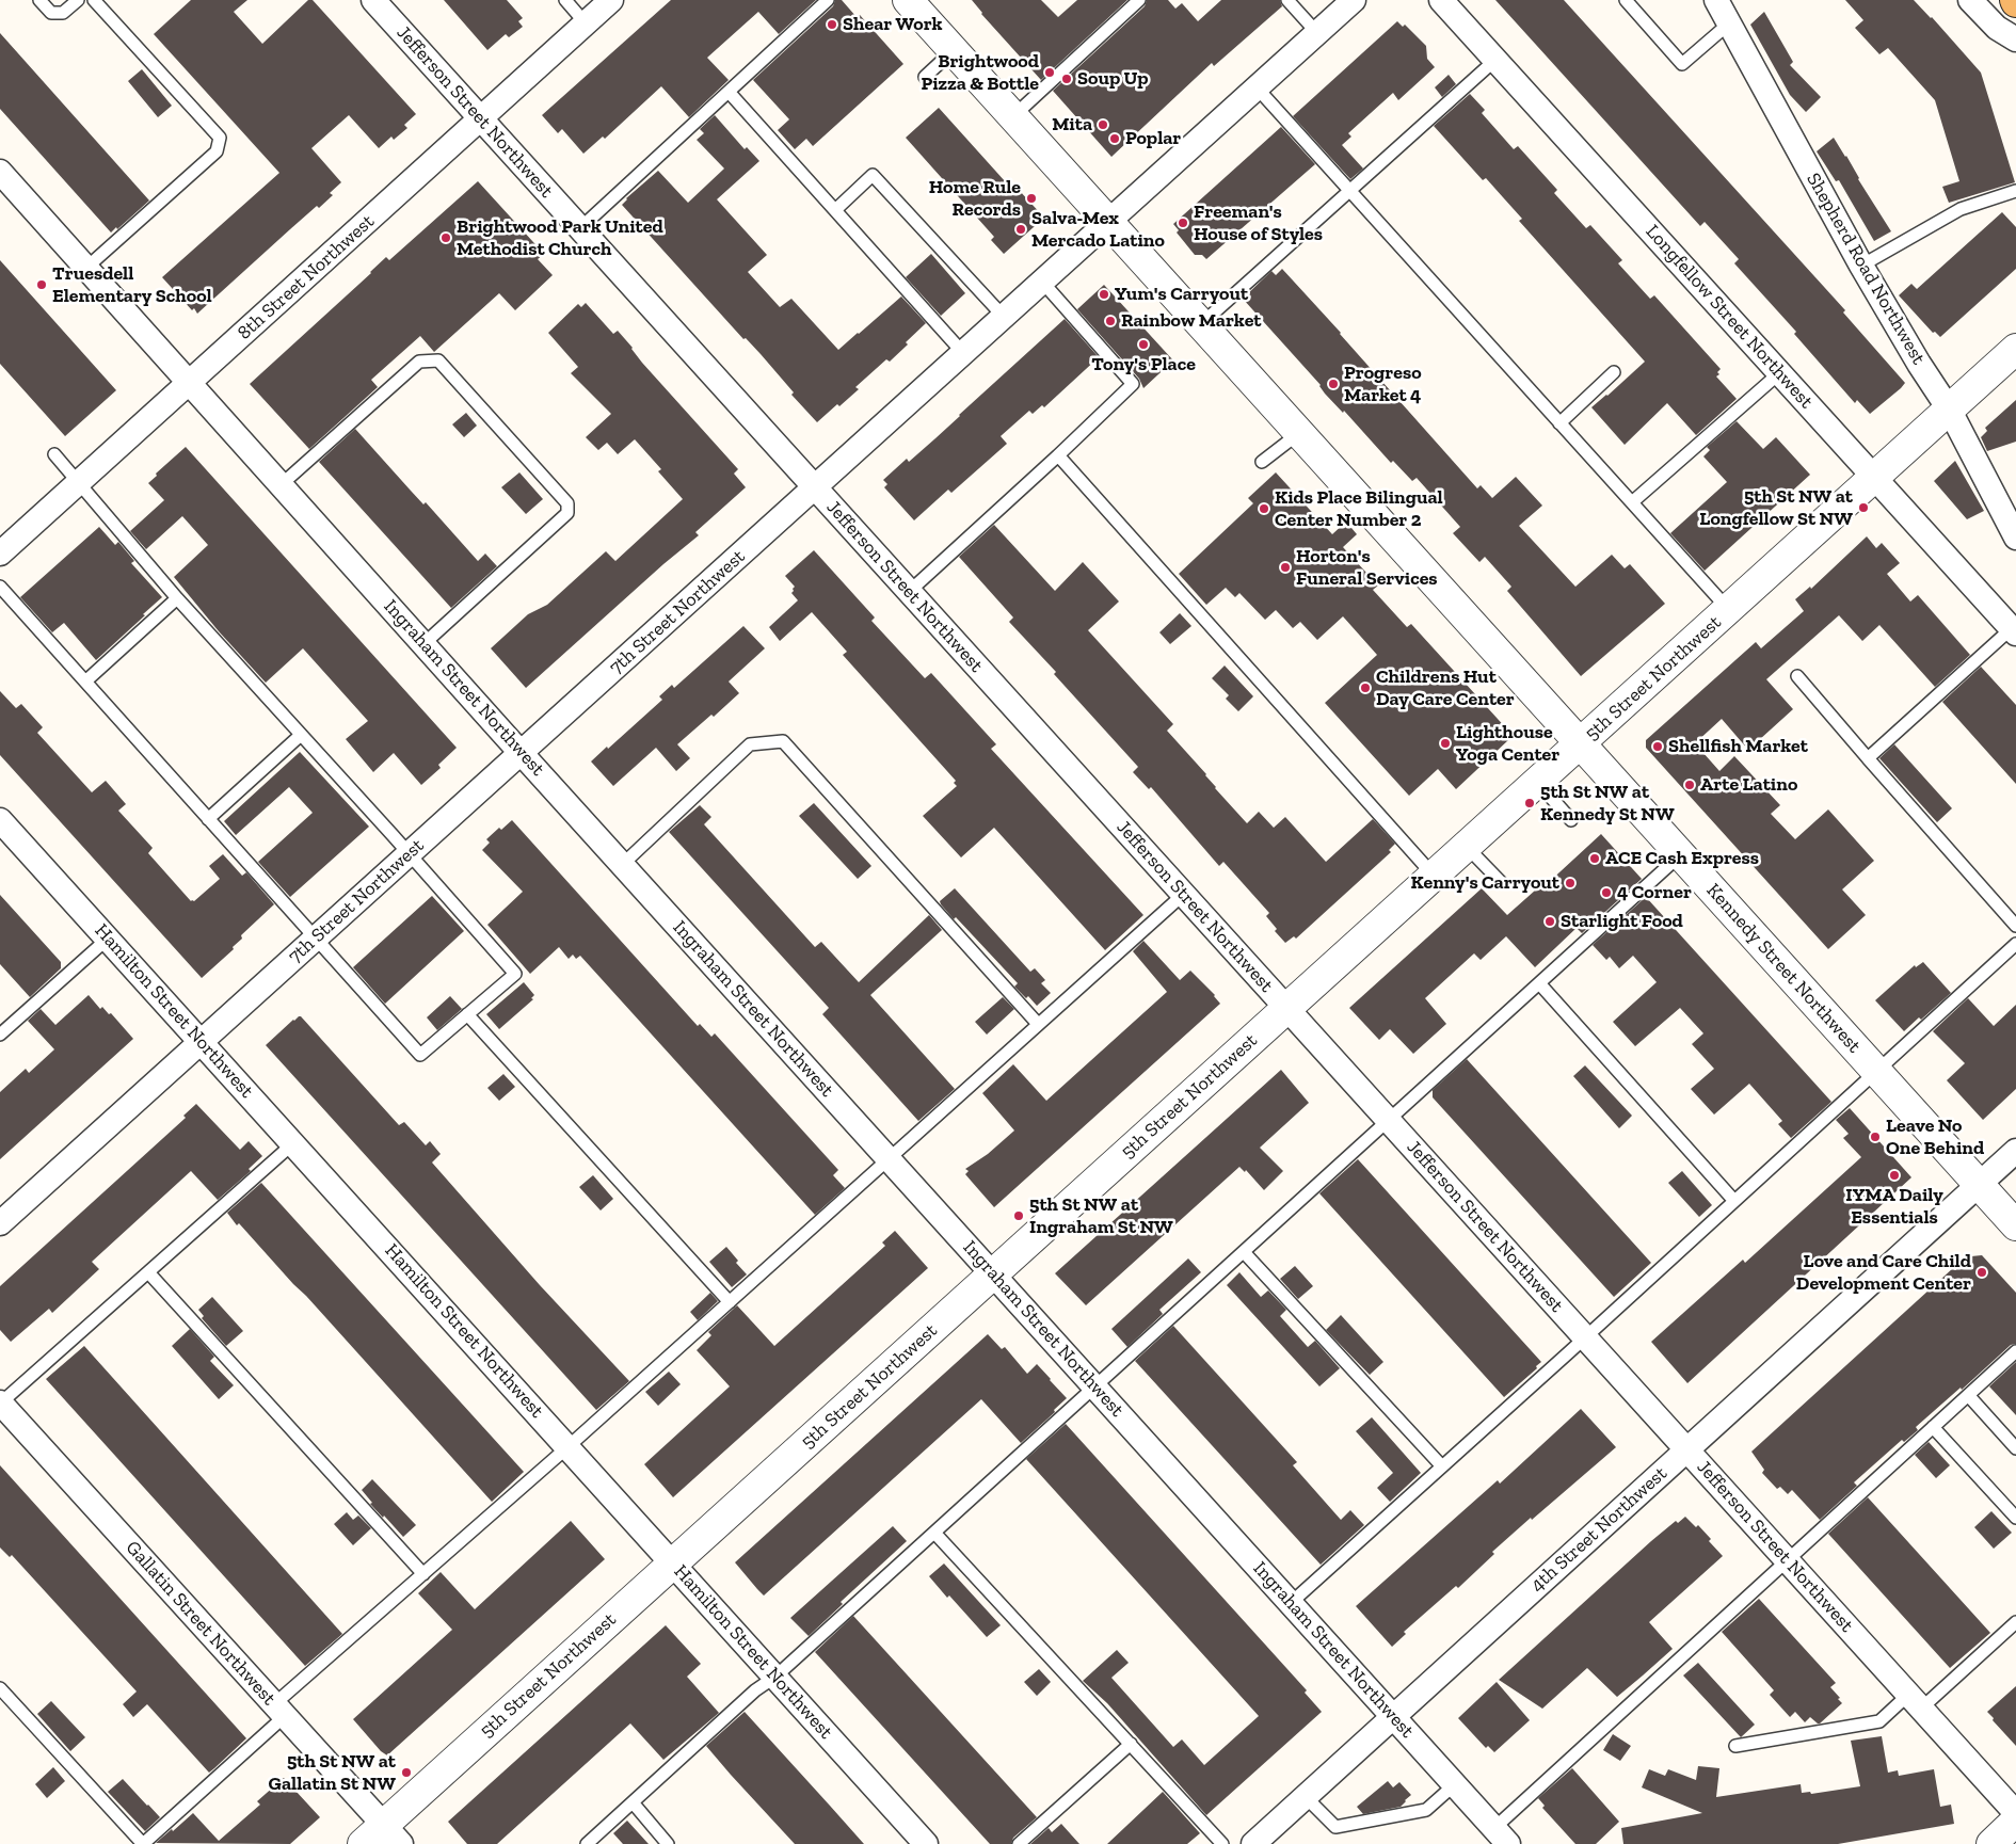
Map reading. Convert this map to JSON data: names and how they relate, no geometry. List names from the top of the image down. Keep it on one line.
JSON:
{"streets":{"street":["Jefferson Street Northwest","Shepherd Road Northwest","8th Street Northwest","Longfellow Street Northwest","7th Street Northwest","5th Street Northwest","Ingraham Street Northwest","Kennedy Street Northwest","Hamilton Street Northwest","4th Street Northwest","Gallatin Street Northwest"]},"crossings":[["Jefferson Street Northwest","8th Street Northwest"],["Jefferson Street Northwest","7th Street Northwest"],["Jefferson Street Northwest","5th Street Northwest"],["Jefferson Street Northwest","4th Street Northwest"],["Shepherd Road Northwest","5th Street Northwest"],["8th Street Northwest","Ingraham Street Northwest"],["Longfellow Street Northwest","5th Street Northwest"],["7th Street Northwest","Ingraham Street Northwest"],["7th Street Northwest","Kennedy Street Northwest"],["7th Street Northwest","Hamilton Street Northwest"],["5th Street Northwest","Ingraham Street Northwest"],["5th Street Northwest","Kennedy Street Northwest"],["5th Street Northwest","Hamilton Street Northwest"],["5th Street Northwest","Gallatin Street Northwest"],["Ingraham Street Northwest","4th Street Northwest"],["Kennedy Street Northwest","4th Street Northwest"]],"places":["Shear Work","Brightwood Pizza & Bottle","Soup Up","Mita","Poplar","Home Rule Records","Freeman's House of Styles","Salva-Mex Mercado Latino","Brightwood Park United Methodist Church","Truesdell Elementary School","Yum's Carryout","Rainbow Market","Tony's Place","Progreso Market 4","5th St NW at Longfellow St NW","Kids Place Bilingual Center Number 2","Horton's Funeral Services","Childrens Hut Day Care Center","Lighthouse Yoga Center","Shellfish Market","Arte Latino","5th St NW at Kennedy St NW","ACE Cash Express","Kenny's Carryout","4 Corner","Starlight Food","Leave No One Behind","IYMA Daily Essentials","5th St NW at Ingraham St NW","Love and Care Child Development Center","5th St NW at Gallatin St NW"]}
